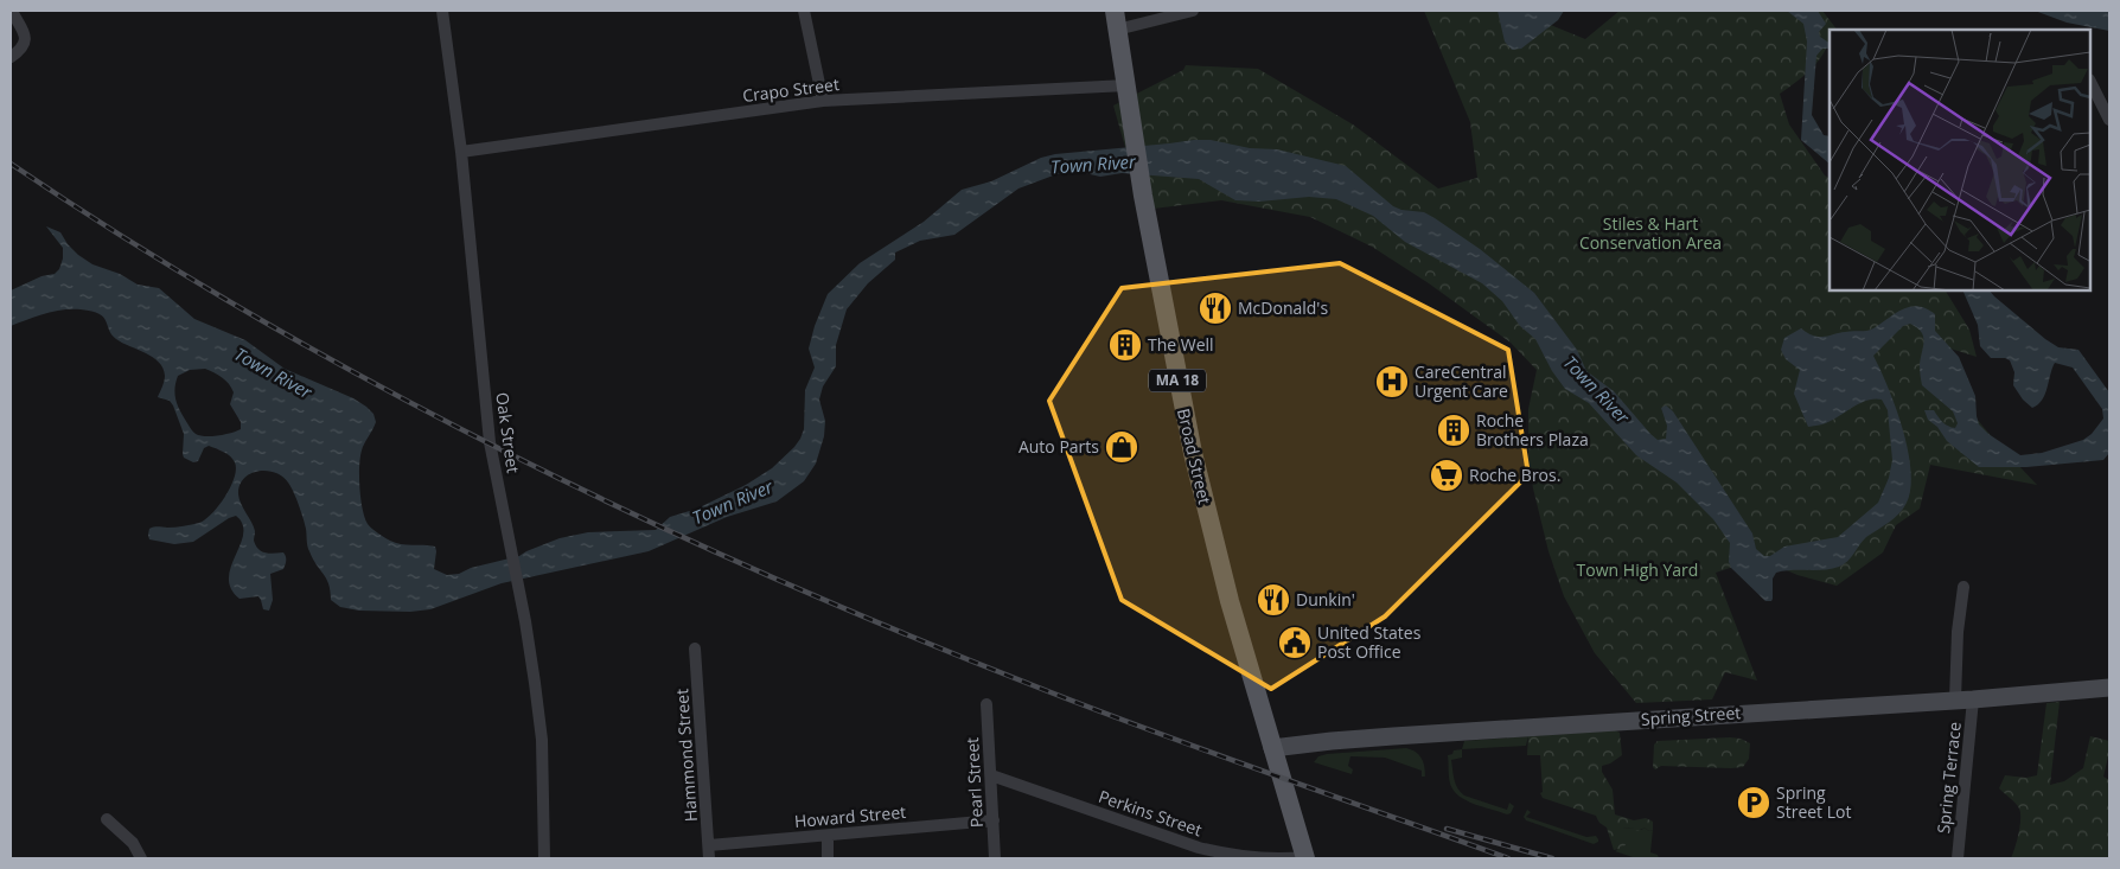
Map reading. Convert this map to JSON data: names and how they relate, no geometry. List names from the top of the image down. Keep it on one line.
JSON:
{"streets":{"main road":["MA 18","Broad Street"],"street":["Crapo Street","Oak Street","Spring Street","Hammond Street","Spring Terrace","Pearl Street","Perkins Street","Howard Street"]},"crossings":[["Crapo Street","Oak Street"],["Crapo Street","Broad Street"],["Broad Street","Spring Street"],["Broad Street","Perkins Street"],["Spring Street","Spring Terrace"],["Hammond Street","Howard Street"],["Pearl Street","Perkins Street"],["Pearl Street","Howard Street"]],"water":["Town River"],"parks":["Stiles & Hart Conservation Area","Town High Yard"],"places":{"restaurant":["McDonald's","Dunkin'"],"building":["The Well","Roche Brothers Plaza"],"hospital":["CareCentral Urgent Care"],"shop":["Auto Parts"],"supermarket":["Roche Bros."],"public building":["United States Post Office"],"parking":["Spring Street Lot"]}}
